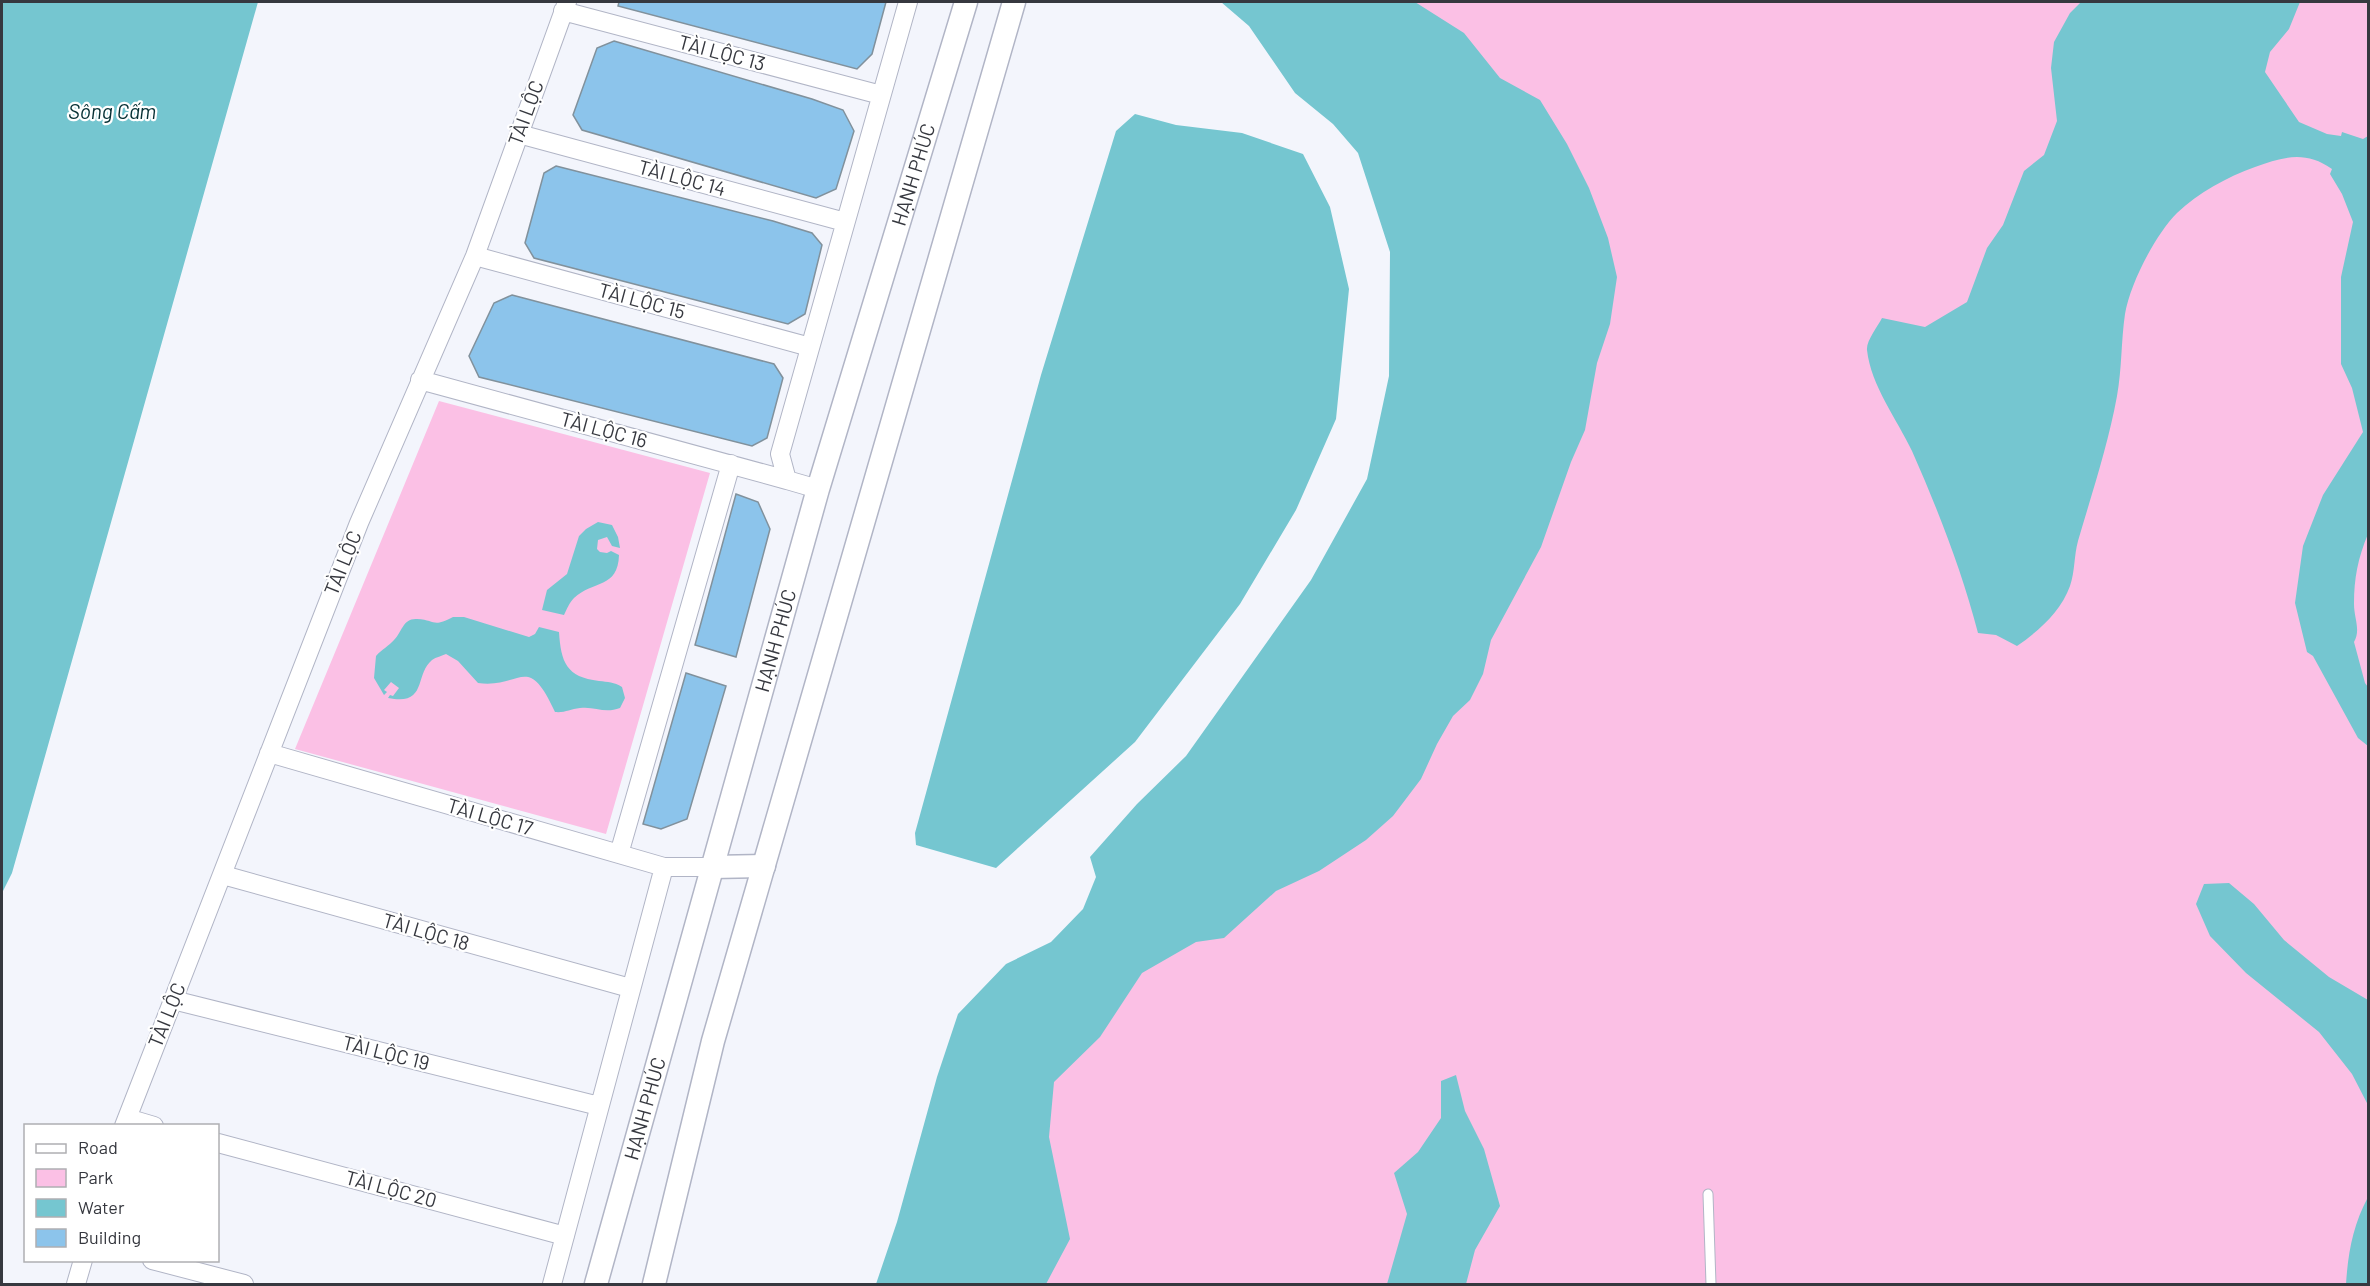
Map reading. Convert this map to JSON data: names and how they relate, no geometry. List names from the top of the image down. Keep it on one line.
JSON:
{"streets":{"street":["TÀI LỘC 13","TÀI LỘC","HẠNH PHÚC","TÀI LỘC 14","TÀI LỘC 15","TÀI LỘC 16","TÀI LỘC 17","TÀI LỘC 18","TÀI LỘC 19","TÀI LỘC 20"]},"crossings":[["TÀI LỘC 13","TÀI LỘC"],["TÀI LỘC","TÀI LỘC 14"],["TÀI LỘC","TÀI LỘC 15"],["TÀI LỘC","TÀI LỘC 16"],["TÀI LỘC","TÀI LỘC 17"],["TÀI LỘC","TÀI LỘC 18"],["TÀI LỘC","TÀI LỘC 19"],["HẠNH PHÚC","TÀI LỘC 16"],["HẠNH PHÚC","TÀI LỘC 17"]],"water":["Sông Cấm"],"legend":["Road","Park","Water","Building"]}
